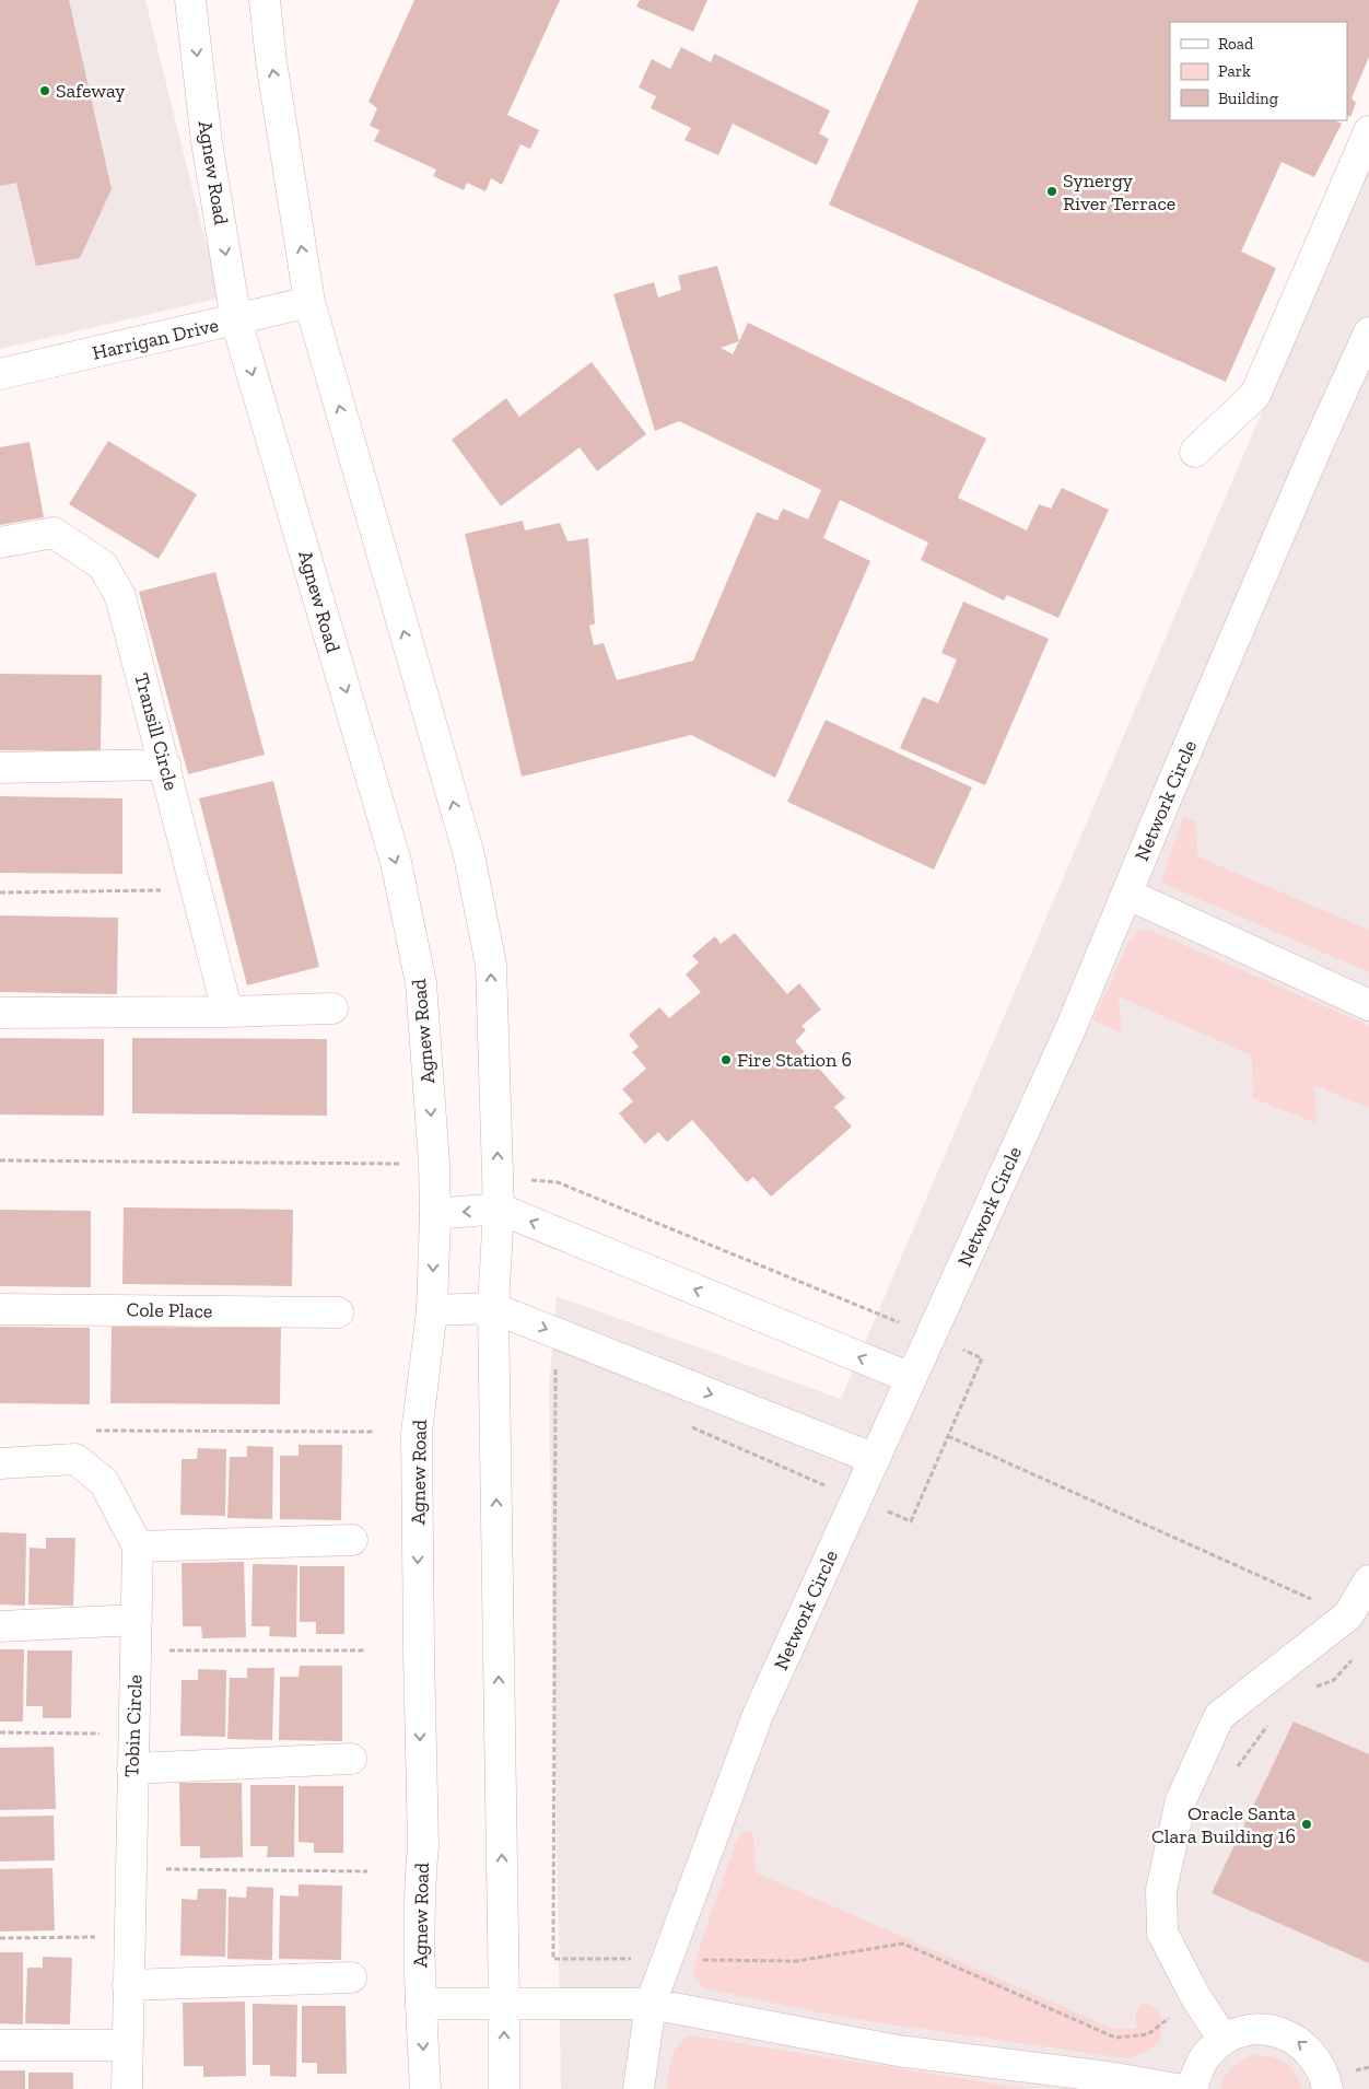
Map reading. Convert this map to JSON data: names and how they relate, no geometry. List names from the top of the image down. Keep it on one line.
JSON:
{"streets":{"main road":["Agnew Road","Harrigan Drive","Transill Circle","Network Circle","Cole Place","Tobin Circle"]},"crossings":[["Agnew Road","Harrigan Drive"]],"places":["Safeway","Synergy River Terrace","Fire Station 6","Oracle Santa Clara Building 16"],"legend":["Road","Park","Building"]}
